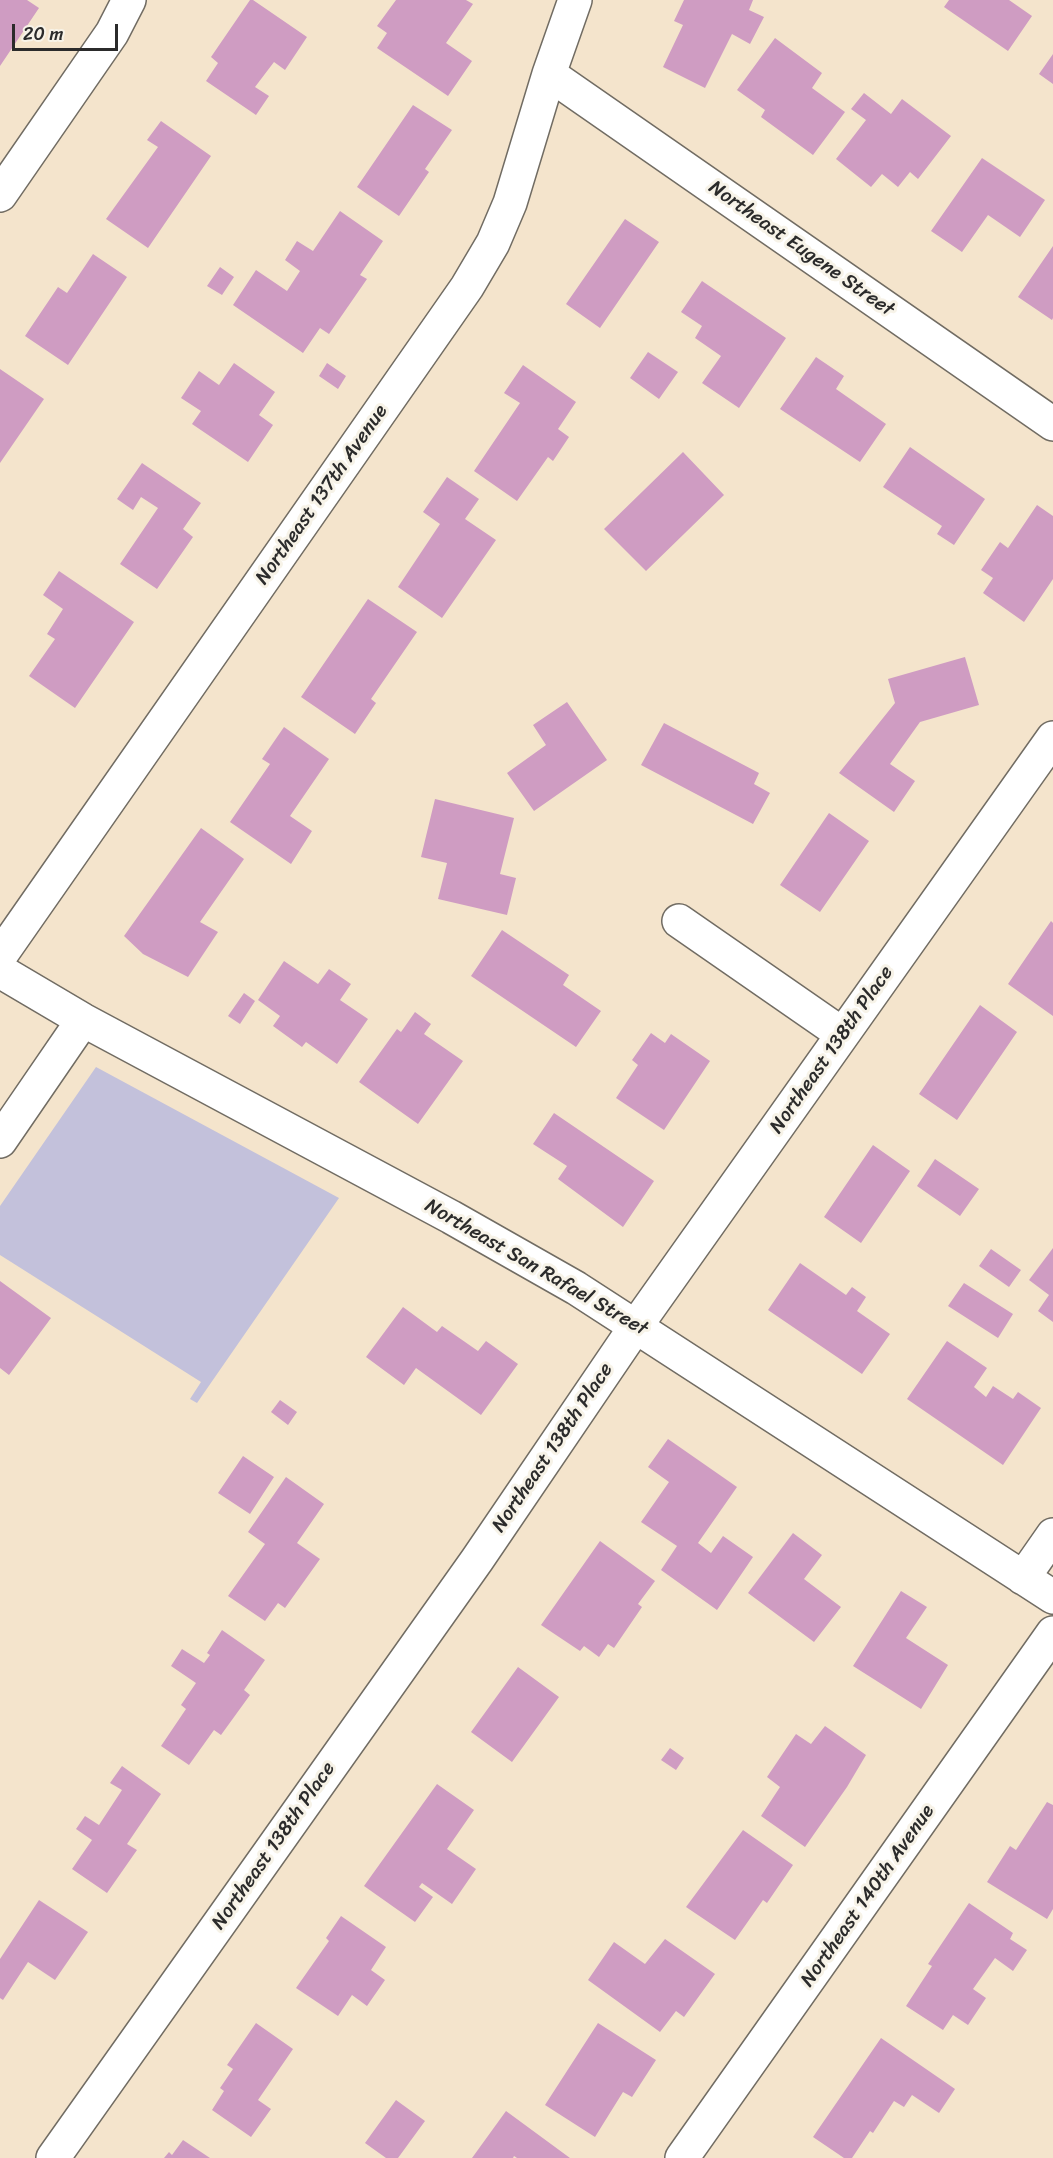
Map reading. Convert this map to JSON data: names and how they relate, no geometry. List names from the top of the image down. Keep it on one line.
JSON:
{"streets":{"street":["Northeast Eugene Street","Northeast 137th Avenue","Northeast 138th Place","Northeast San Rafael Street","Northeast 140th Avenue"]},"crossings":[["Northeast Eugene Street","Northeast 137th Avenue"],["Northeast 138th Place","Northeast San Rafael Street"]],"scale_bar":"20 m"}
